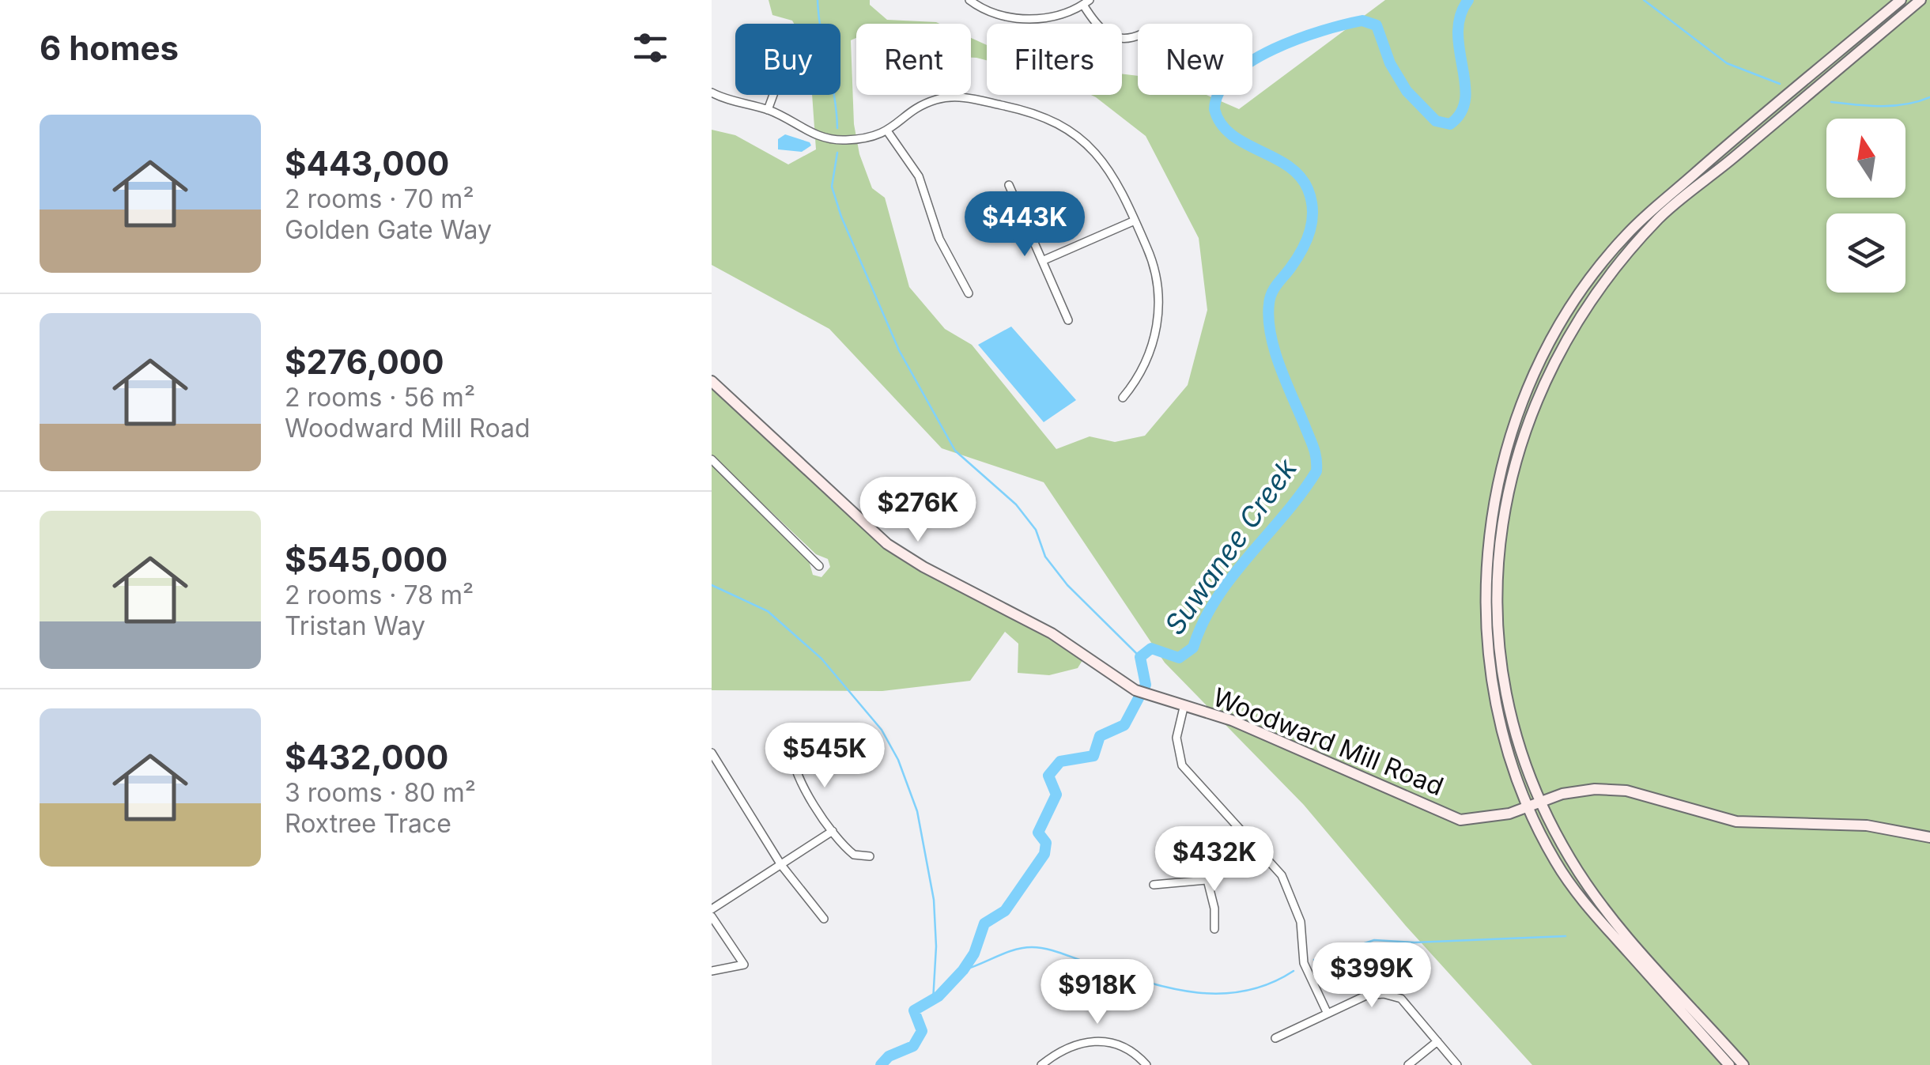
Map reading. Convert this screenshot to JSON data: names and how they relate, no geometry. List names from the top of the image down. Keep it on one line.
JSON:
{"streets":{"main road":["Woodward Mill Road"]},"water":["Suwanee Creek"],"north":"top","page":{"heading":"6 homes","chip":["Buy","Rent","Filters","New"],"list":[{"name":"$443,000","note":"2 rooms · 70 m² · Golden Gate Way"},{"name":"$276,000","note":"2 rooms · 56 m² · Woodward Mill Road"},{"name":"$545,000","note":"2 rooms · 78 m² · Tristan Way"},{"name":"$432,000","note":"3 rooms · 80 m² · Roxtree Trace"}],"price":["$443K","$276K","$545K","$432K","$399K","$918K"]}}
